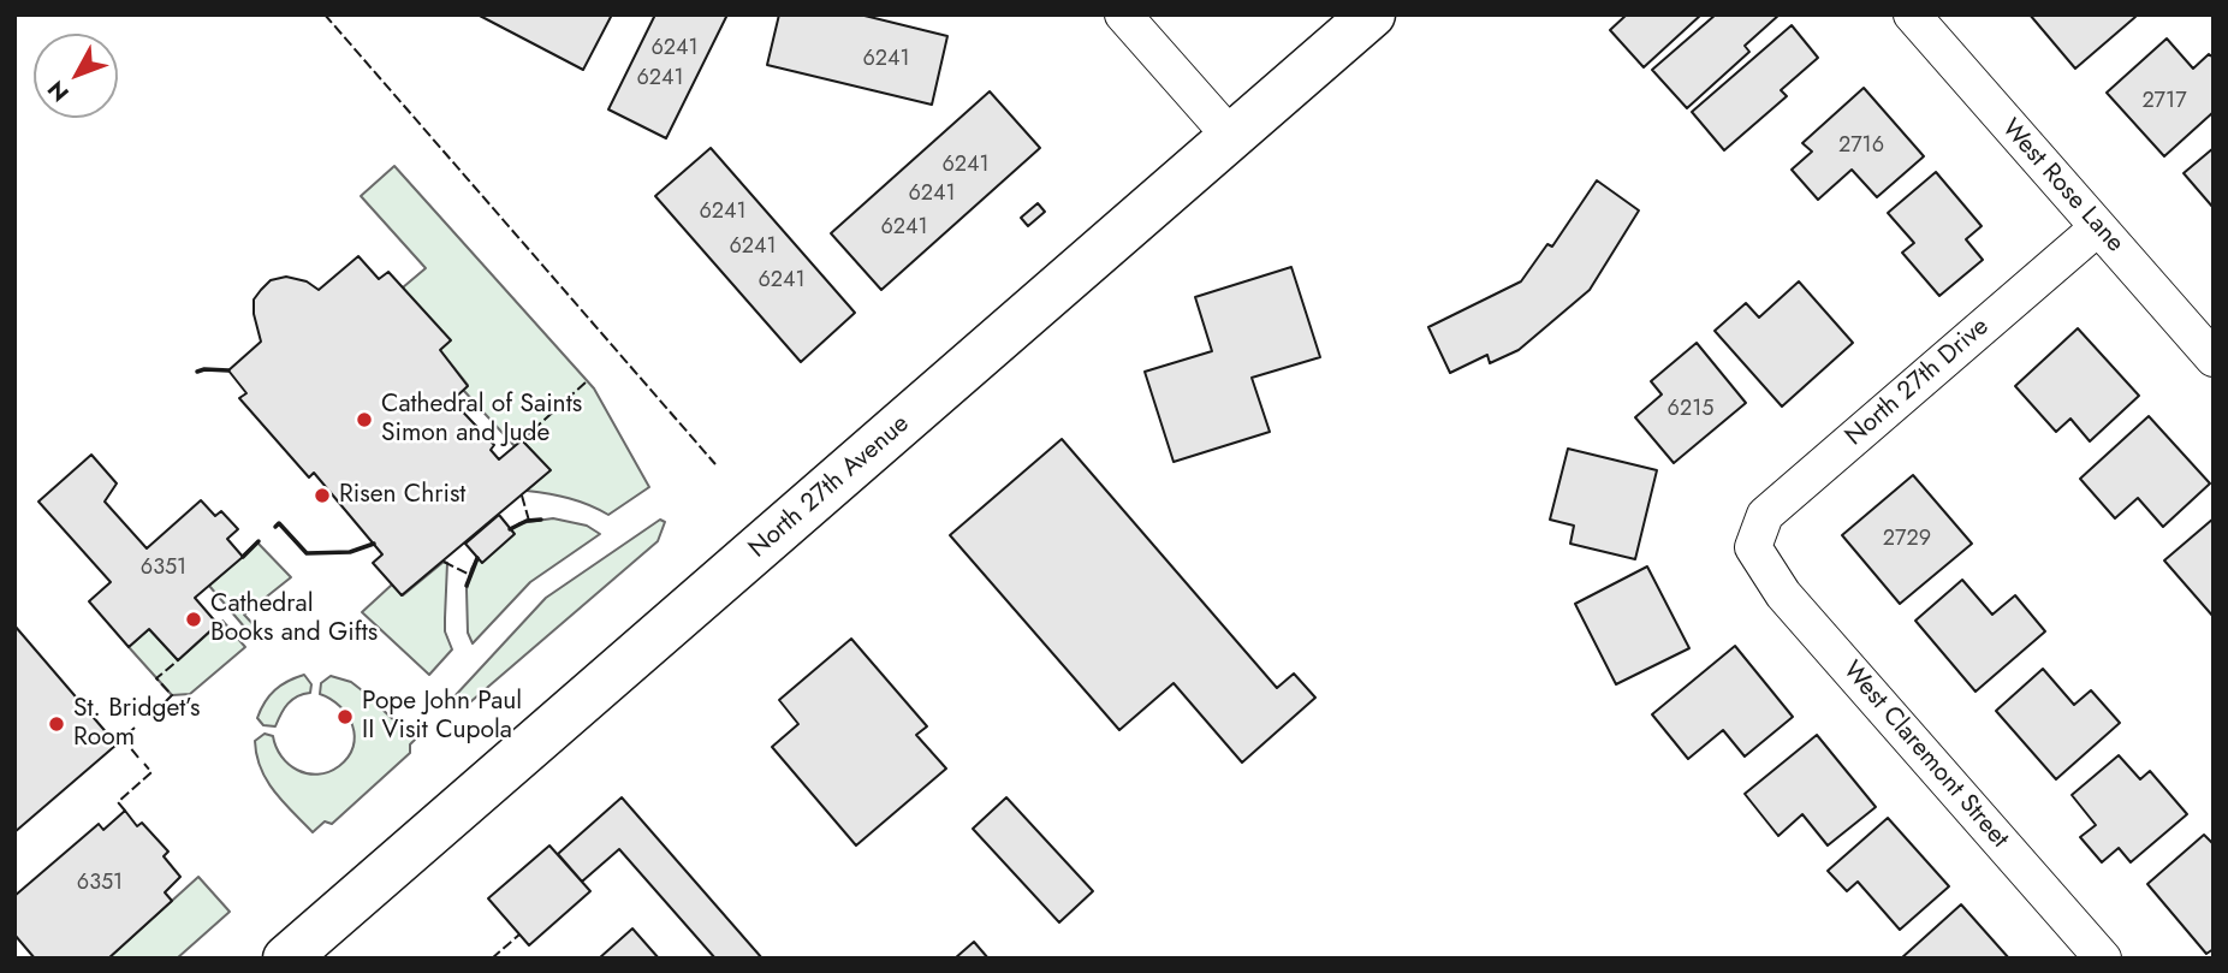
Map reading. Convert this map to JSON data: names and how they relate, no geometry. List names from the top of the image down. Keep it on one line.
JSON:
{"streets":{"main road":["North 27th Avenue"],"street":["West Rose Lane","North 27th Drive","West Claremont Street"]},"crossings":[["West Rose Lane","North 27th Drive"],["North 27th Drive","West Claremont Street"]],"places":["Cathedral of Saints Simon and Jude","Risen Christ","Cathedral Books and Gifts","Pope John Paul II Visit Cupola","St. Bridget’s Room"],"house_numbers":["6241","6241","6241","2717","2716","6241","6241","6241","6241","6241","6241","6215","2729","6351","6351"],"north":"bottom left"}
